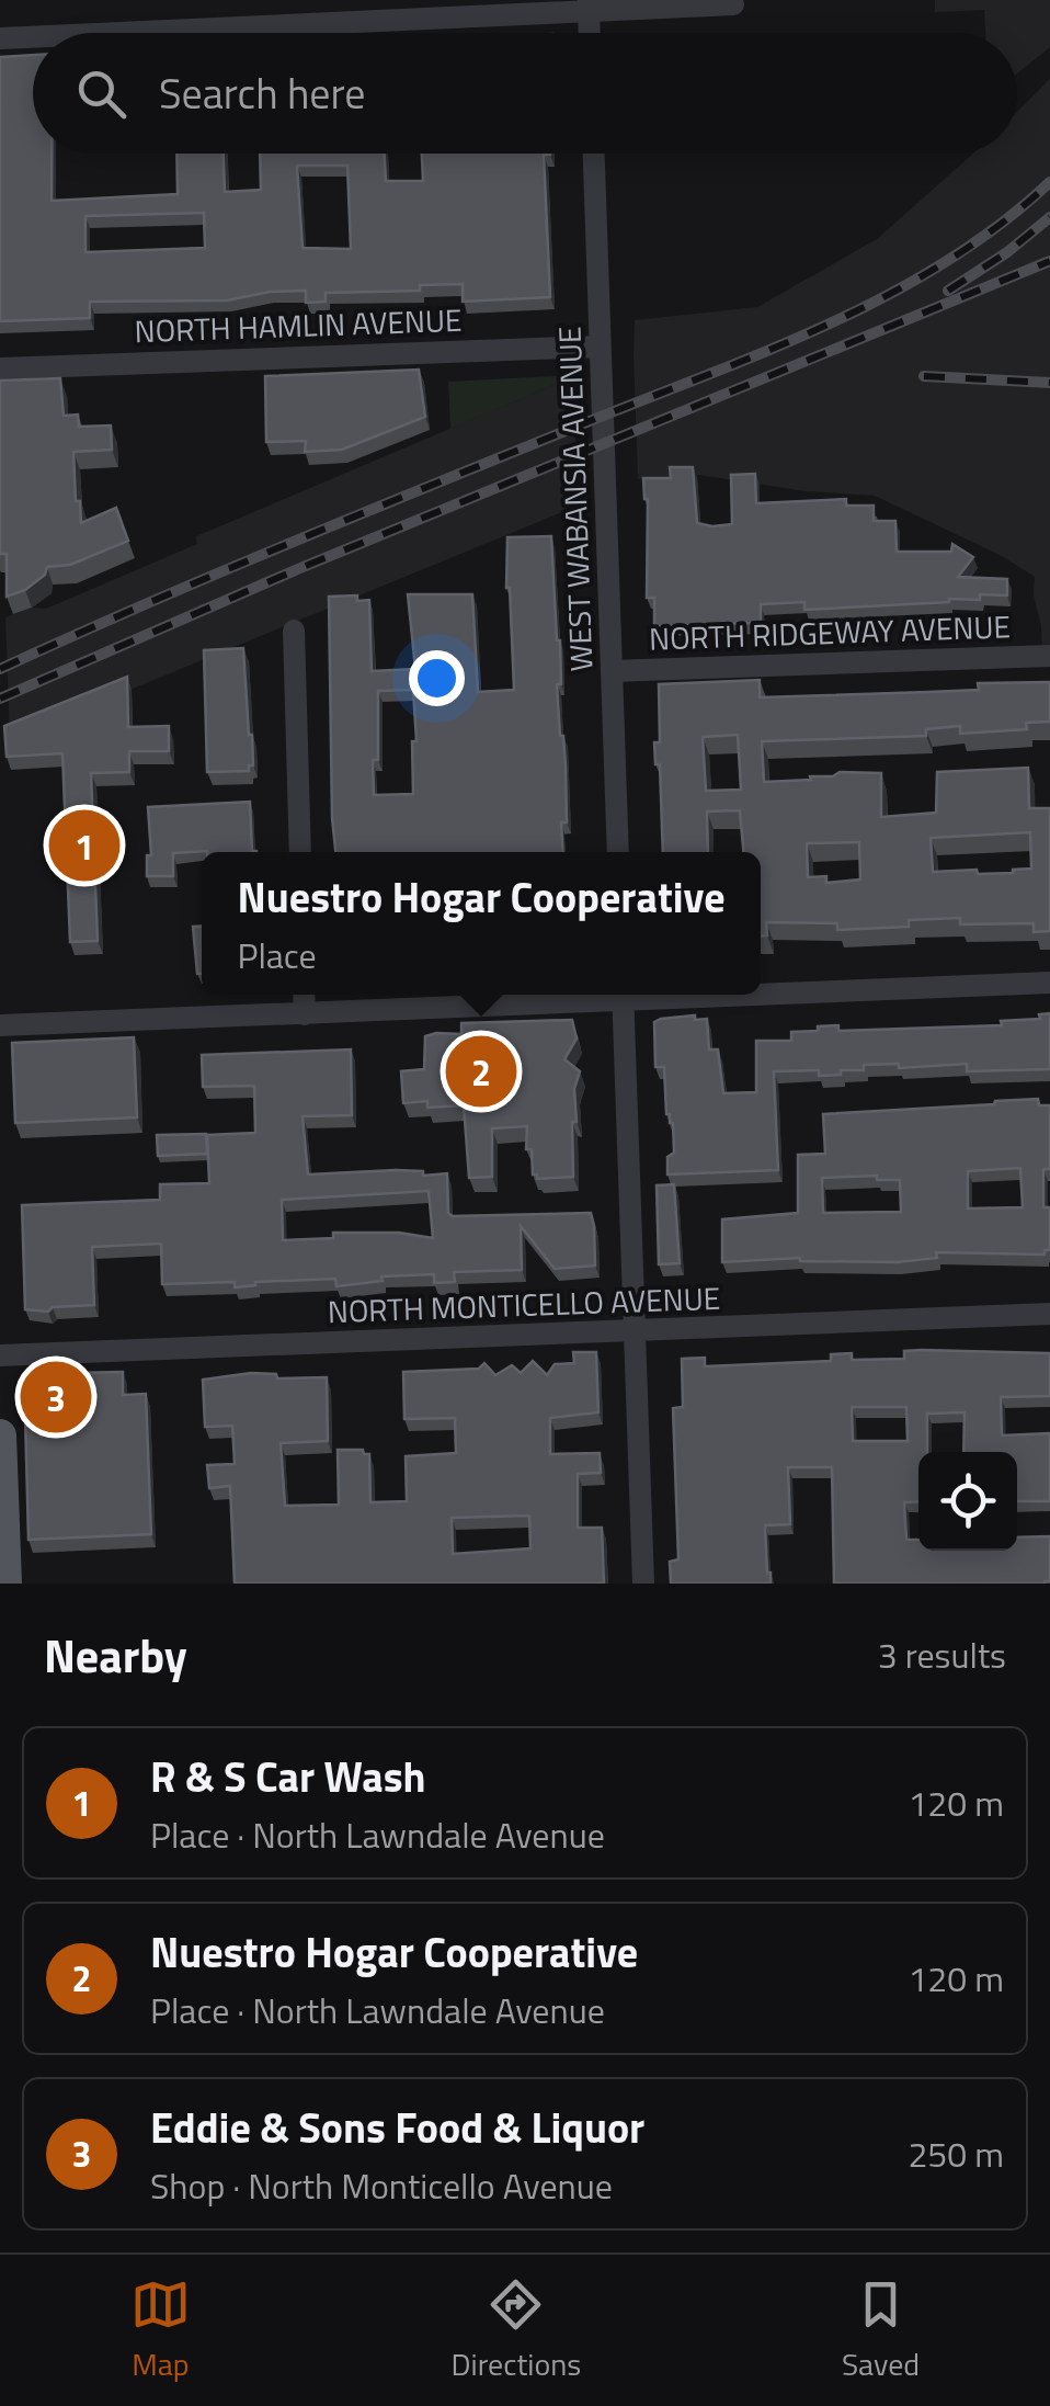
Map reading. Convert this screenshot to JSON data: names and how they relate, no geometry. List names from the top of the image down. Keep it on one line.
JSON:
{"streets":{"street":["NORTH HAMLIN AVENUE","WEST WABANSIA AVENUE","NORTH RIDGEWAY AVENUE","NORTH MONTICELLO AVENUE"]},"crossings":[["NORTH HAMLIN AVENUE","WEST WABANSIA AVENUE"],["WEST WABANSIA AVENUE","NORTH RIDGEWAY AVENUE"]],"page":{"search":"Search here","pins":["1","2","3"],"popup":["Nuestro Hogar Cooperative","Place"],"heading":["Nearby","3 results"],"list":[{"mark":"1","name":"R & S Car Wash","note":"Place · North Lawndale Avenue","value":"120 m"},{"mark":"2","name":"Nuestro Hogar Cooperative","note":"Place · North Lawndale Avenue","value":"120 m"},{"mark":"3","name":"Eddie & Sons Food & Liquor","note":"Shop · North Monticello Avenue","value":"250 m"}],"nav":["Map","Directions","Saved"]}}
